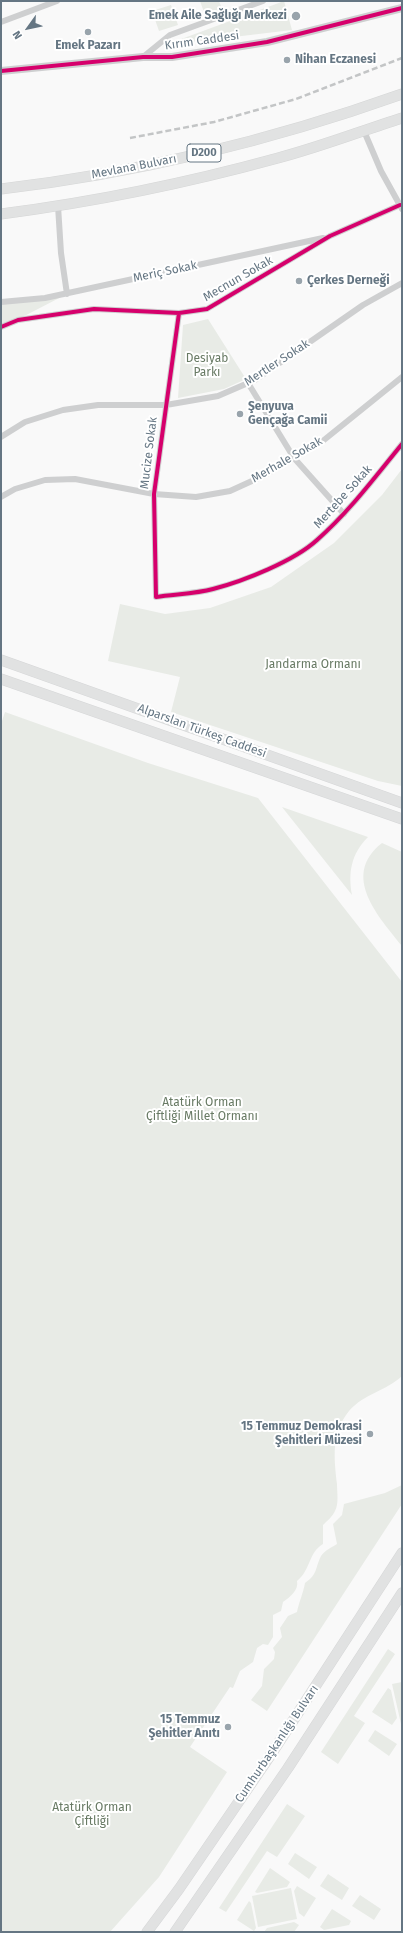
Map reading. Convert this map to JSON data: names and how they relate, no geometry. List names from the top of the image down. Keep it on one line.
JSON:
{"streets":{"main road":["D200","Mevlana Bulvarı","Alparslan Türkeş Caddesi","Cumhurbaşkanlığı Bulvarı"],"street":["Kırım Caddesi","Meriç Sokak","Mecnun Sokak","Mertler Sokak","Mucize Sokak","Merhale Sokak","Mertebe Sokak"]},"crossings":[["Meriç Sokak","Mecnun Sokak"],["Mecnun Sokak","Mucize Sokak"],["Mertler Sokak","Mucize Sokak"],["Mucize Sokak","Merhale Sokak"],["Mucize Sokak","Mertebe Sokak"]],"parks":["Desiyab Parkı","Jandarma Ormanı","Atatürk Orman Çiftliği Millet Ormanı","Atatürk Orman Çiftliği"],"places":["Emek Aile Sağlığı Merkezi","Emek Pazarı","Nihan Eczanesi","Çerkes Derneği","Şenyuva Gençağa Camii","15 Temmuz Demokrasi Şehitleri Müzesi","15 Temmuz Şehitler Anıtı"],"north":"bottom left"}
